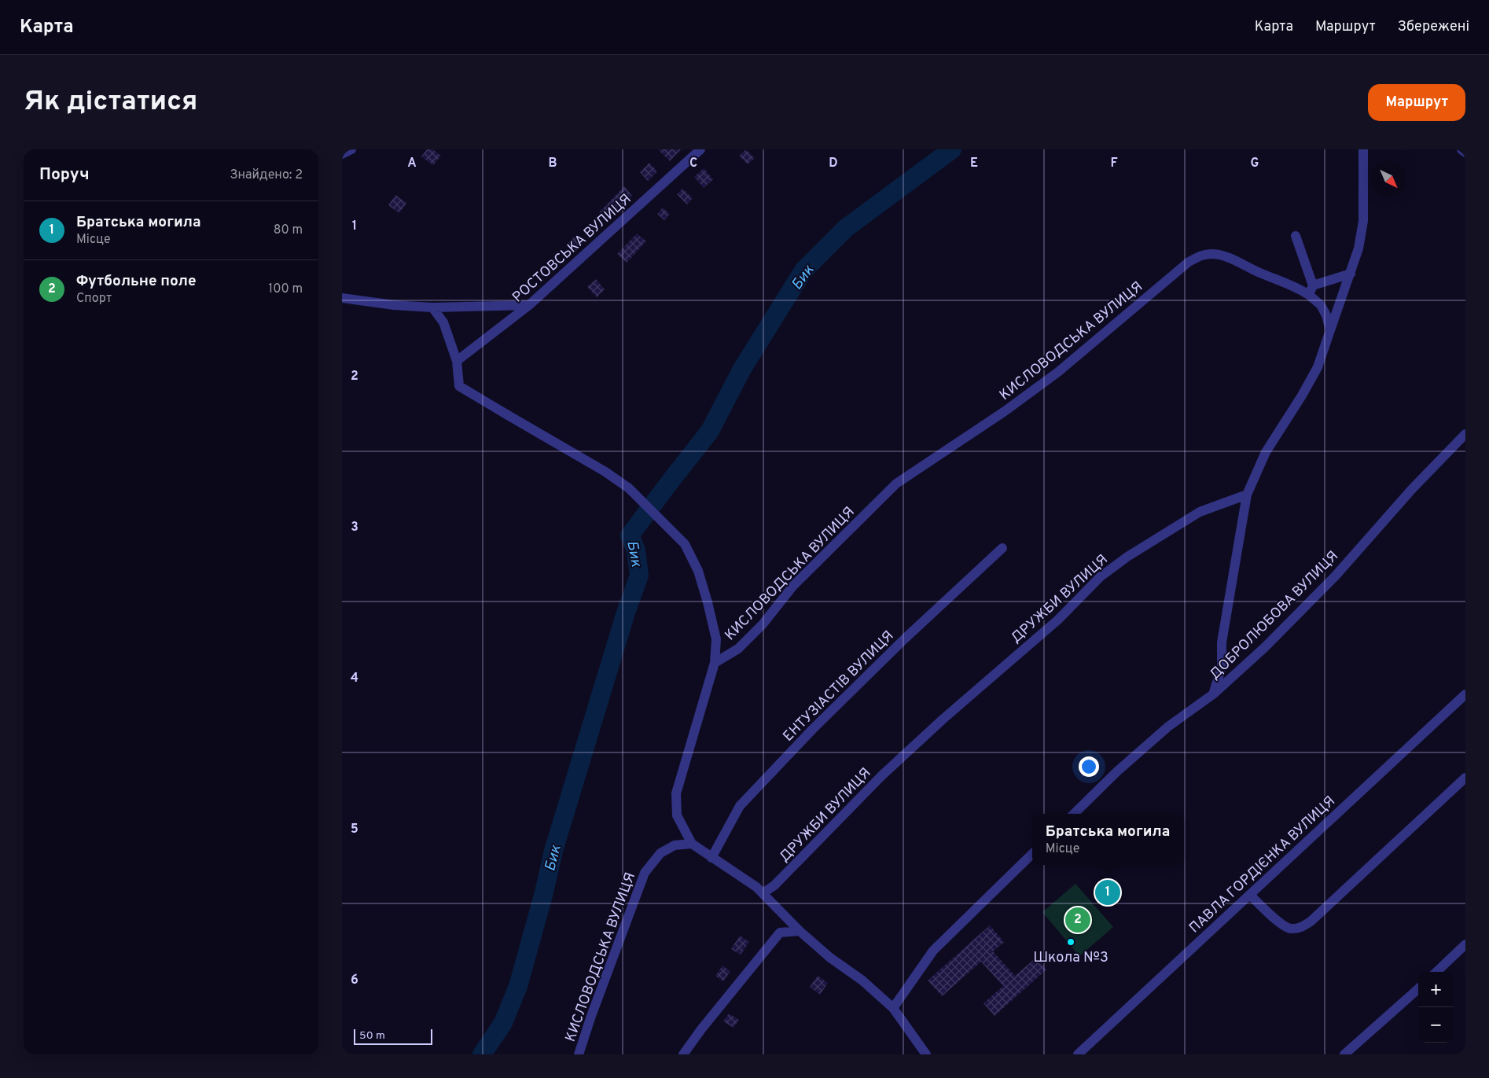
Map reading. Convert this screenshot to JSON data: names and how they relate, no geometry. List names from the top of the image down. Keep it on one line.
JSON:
{"streets":{"street":["РОСТОВСЬКА ВУЛИЦЯ","КИСЛОВОДСЬКА ВУЛИЦЯ","ДРУЖБИ ВУЛИЦЯ","ДОБРОЛЮБОВА ВУЛИЦЯ","ЕНТУЗІАСТІВ ВУЛИЦЯ","ПАВЛА ГОРДІЄНКА ВУЛИЦЯ"]},"water":["Бик"],"places":["Школа №3"],"scale_bar":"50 m","north":"bottom right","page":{"header":"Карта","nav":["Карта","Маршрут","Збережені"],"buttons":"Маршрут","title":"Як дістатися","heading":["Поруч","Знайдено: 2"],"list":[{"mark":"1","name":"Братська могила","note":"Місце","value":"80 m"},{"mark":"2","name":"Футбольне поле","note":"Спорт","value":"100 m"}],"popup":["Братська могила","Місце"],"pins":["1","2"],"map_buttons":["+","−"],"scale":"50 m"},"grid":{"columns":["A","B","C","D","E","F","G"],"rows":["1","2","3","4","5","6"]}}
